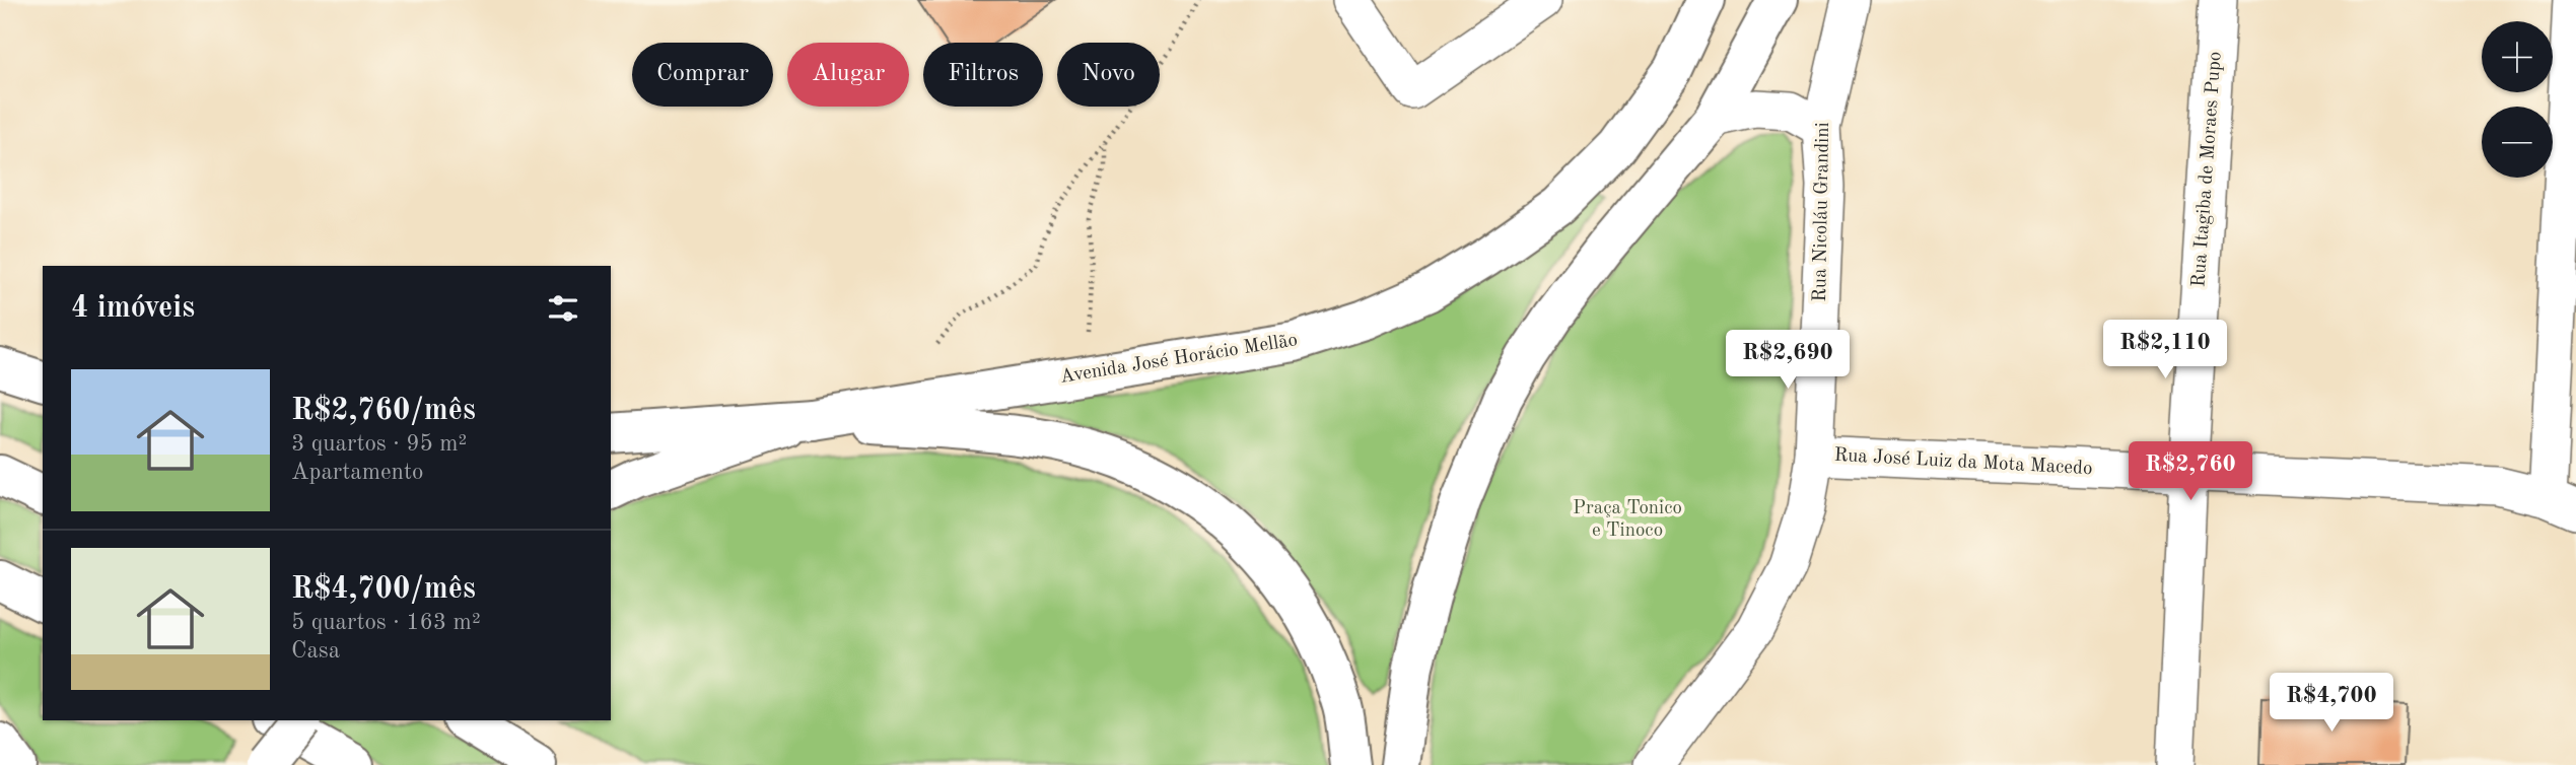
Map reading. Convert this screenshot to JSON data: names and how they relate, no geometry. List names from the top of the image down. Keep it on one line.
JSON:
{"streets":{"main road":["Avenida José Horácio Mellão"],"street":["Rua Itagiba de Moraes Pupo","Rua Nicoláu Grandini","Rua José Luiz da Mota Macedo"]},"crossings":[["Rua Itagiba de Moraes Pupo","Rua José Luiz da Mota Macedo"],["Rua Nicoláu Grandini","Rua José Luiz da Mota Macedo"]],"parks":["Praça Tonico e Tinoco"],"page":{"map_buttons":["+","−"],"chip":["Comprar","Alugar","Filtros","Novo"],"heading":"4 imóveis","price":["R$2,110","R$2,690","R$2,760","R$4,700"],"list":[{"name":"R$2,760/mês","note":"3 quartos · 95 m² · Apartamento"},{"name":"R$4,700/mês","note":"5 quartos · 163 m² · Casa"}]}}
